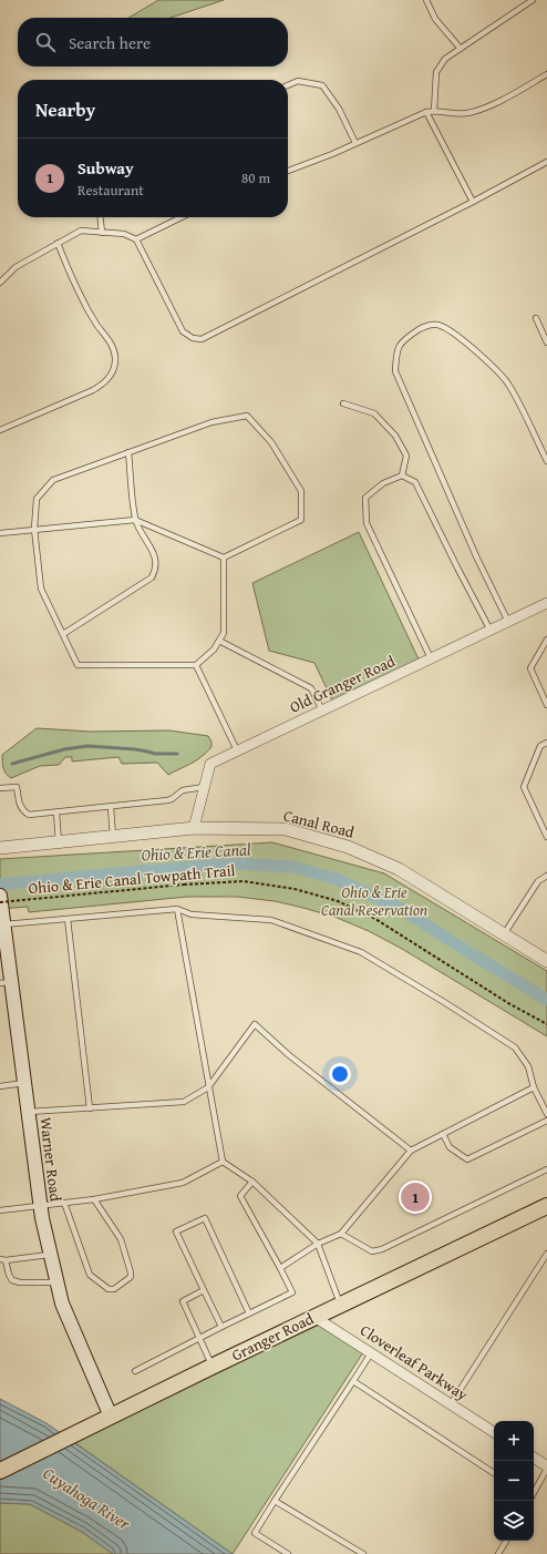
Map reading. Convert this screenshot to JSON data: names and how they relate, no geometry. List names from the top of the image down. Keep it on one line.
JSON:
{"streets":{"main road":["Warner Road","Granger Road"],"street":["Old Granger Road","Canal Road","Cloverleaf Parkway"],"path":["Ohio & Erie Canal Towpath Trail"]},"crossings":[["Old Granger Road","Canal Road"],["Warner Road","Granger Road"],["Granger Road","Cloverleaf Parkway"]],"water":["Ohio & Erie Canal","Cuyahoga River"],"parks":["Ohio & Erie Canal Reservation"],"page":{"search":"Search here","heading":"Nearby","list":[{"mark":"1","name":"Subway","note":"Restaurant","value":"80 m"}],"pins":"1","map_buttons":["+","−"]}}
